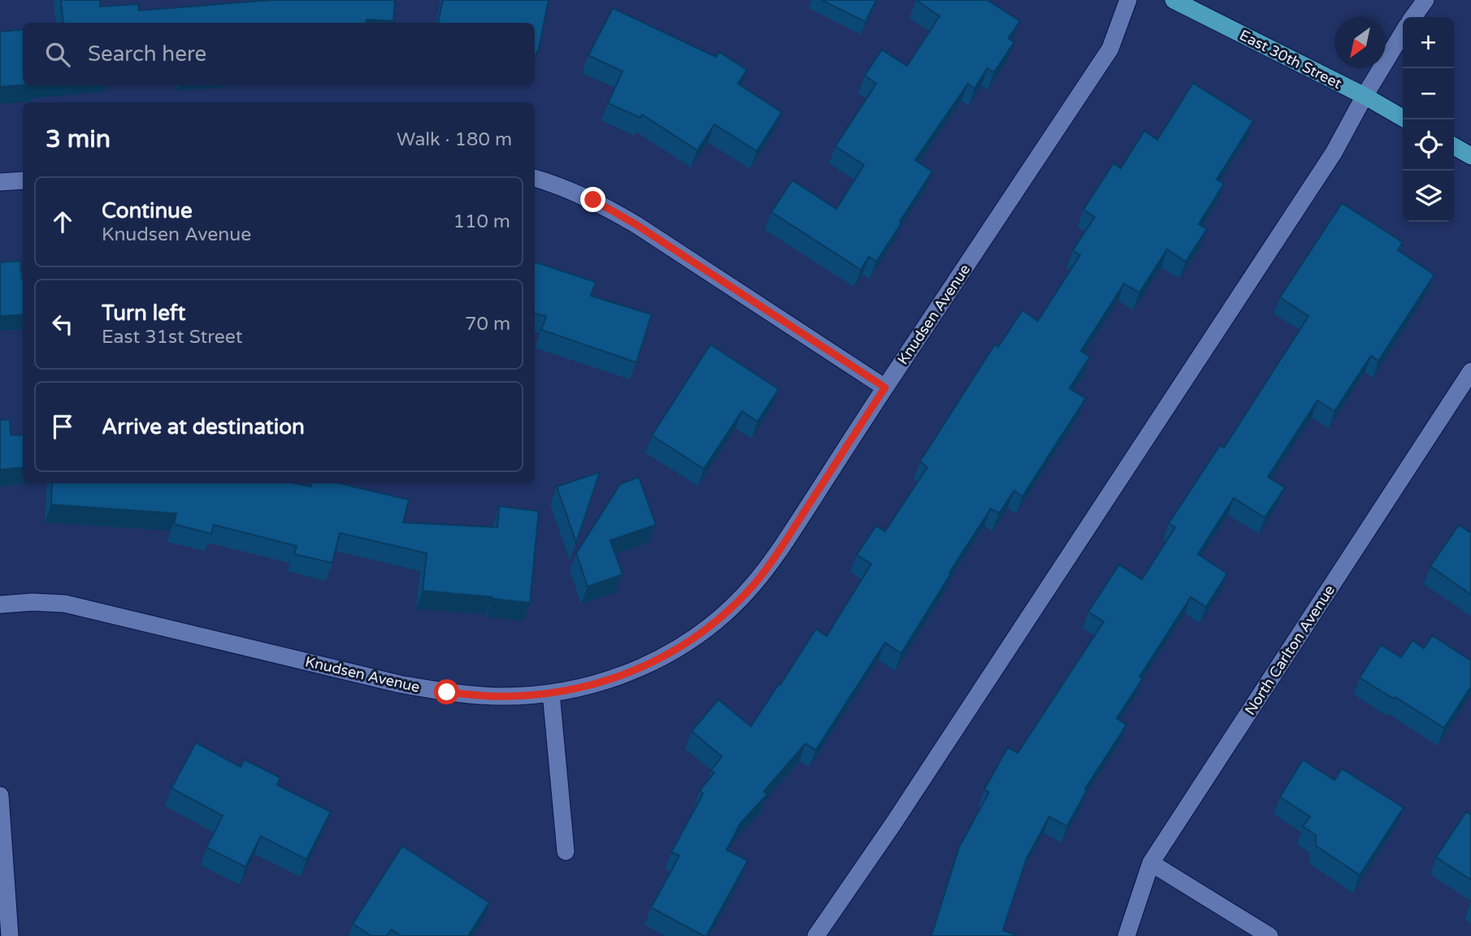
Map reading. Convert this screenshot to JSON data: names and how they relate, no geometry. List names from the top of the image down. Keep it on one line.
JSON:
{"streets":{"main road":["East 30th Street"],"street":["Knudsen Avenue","North Carlton Avenue"]},"north":"bottom left","page":{"map_buttons":["+","−"],"search":"Search here","heading":["3 min","Walk · 180 m"],"list":[["Continue","Knudsen Avenue","110 m"],["Turn left","East 31st Street","70 m"],"Arrive at destination"]}}
